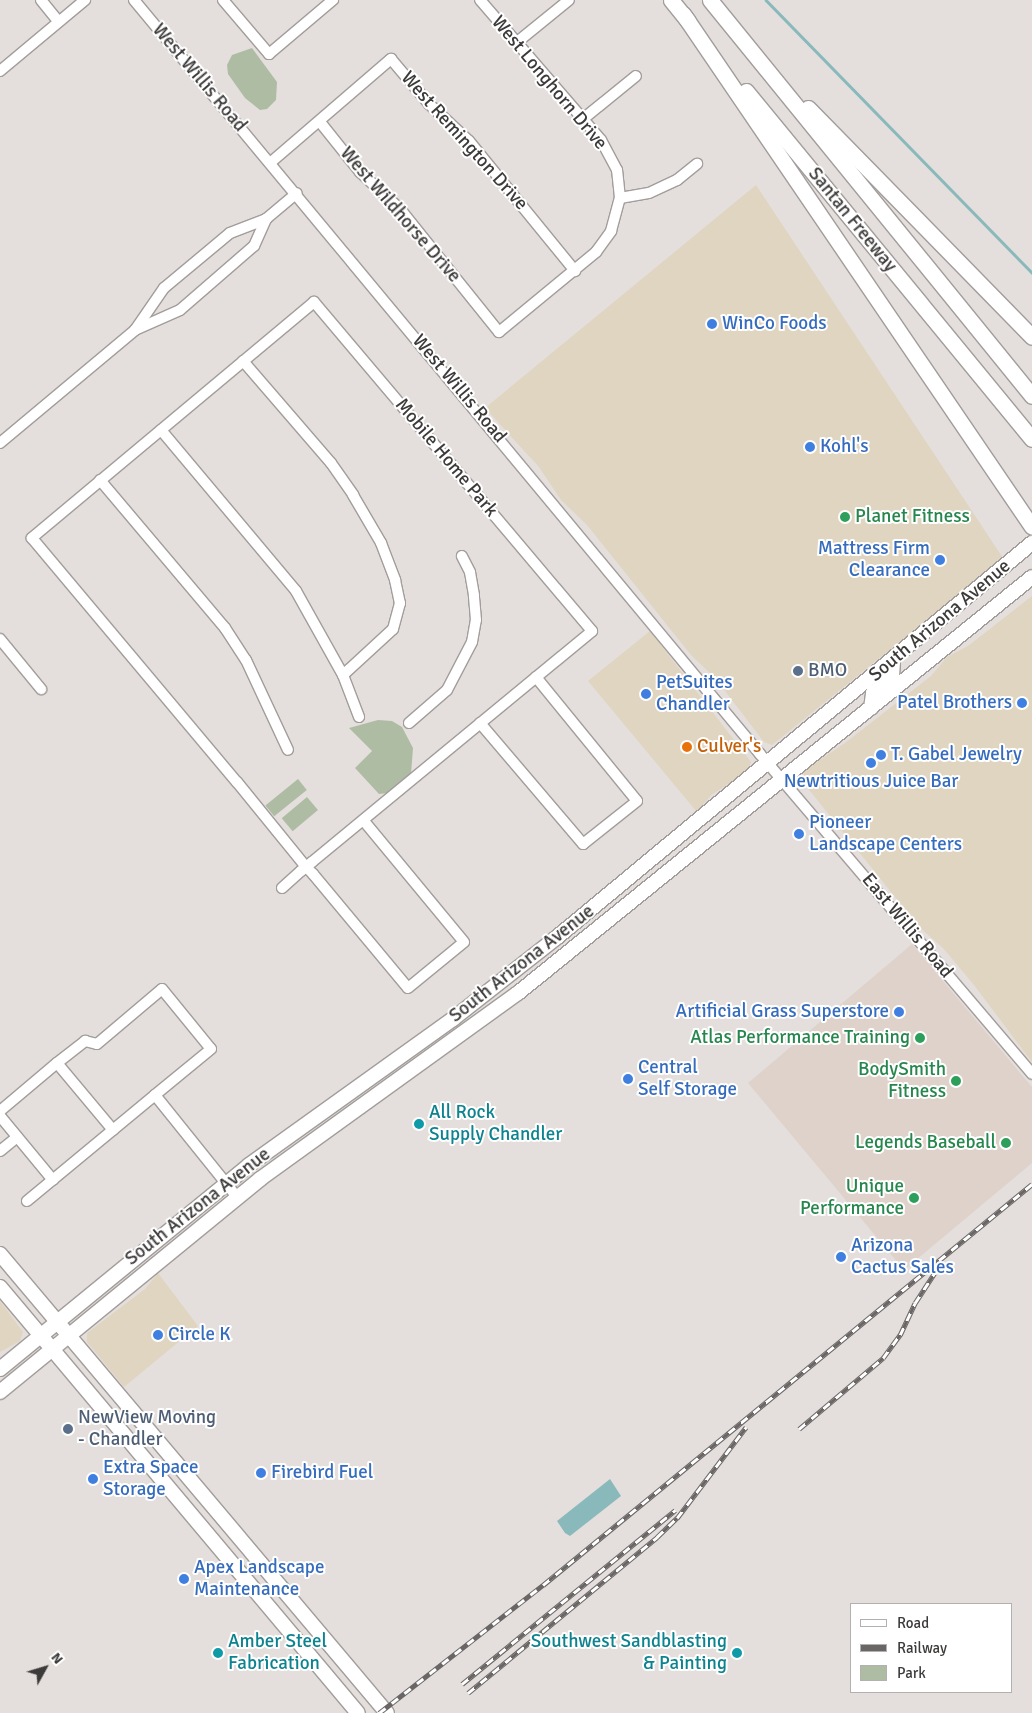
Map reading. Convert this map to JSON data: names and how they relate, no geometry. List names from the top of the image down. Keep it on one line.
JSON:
{"streets":{"highway":["Santan Freeway"],"main road":["South Arizona Avenue"],"street":["West Willis Road","West Longhorn Drive","West Remington Drive","West Wildhorse Drive","Mobile Home Park","East Willis Road"]},"crossings":[["West Willis Road","South Arizona Avenue"],["West Willis Road","East Willis Road"],["West Remington Drive","West Wildhorse Drive"],["South Arizona Avenue","East Willis Road"]],"places":["WinCo Foods","Kohl's","Planet Fitness","Mattress Firm Clearance","BMO","PetSuites Chandler","Patel Brothers","Culver's","T. Gabel Jewelry","Newtritious Juice Bar","Pioneer Landscape Centers","Artificial Grass Superstore","Atlas Performance Training","Central Self Storage","BodySmith Fitness","All Rock Supply Chandler","Legends Baseball","Unique Performance","Arizona Cactus Sales","Circle K","NewView Moving - Chandler","Firebird Fuel","Extra Space Storage","Apex Landscape Maintenance","Amber Steel Fabrication","Southwest Sandblasting & Painting"],"legend":["Road","Railway","Park"],"north":"top right"}
